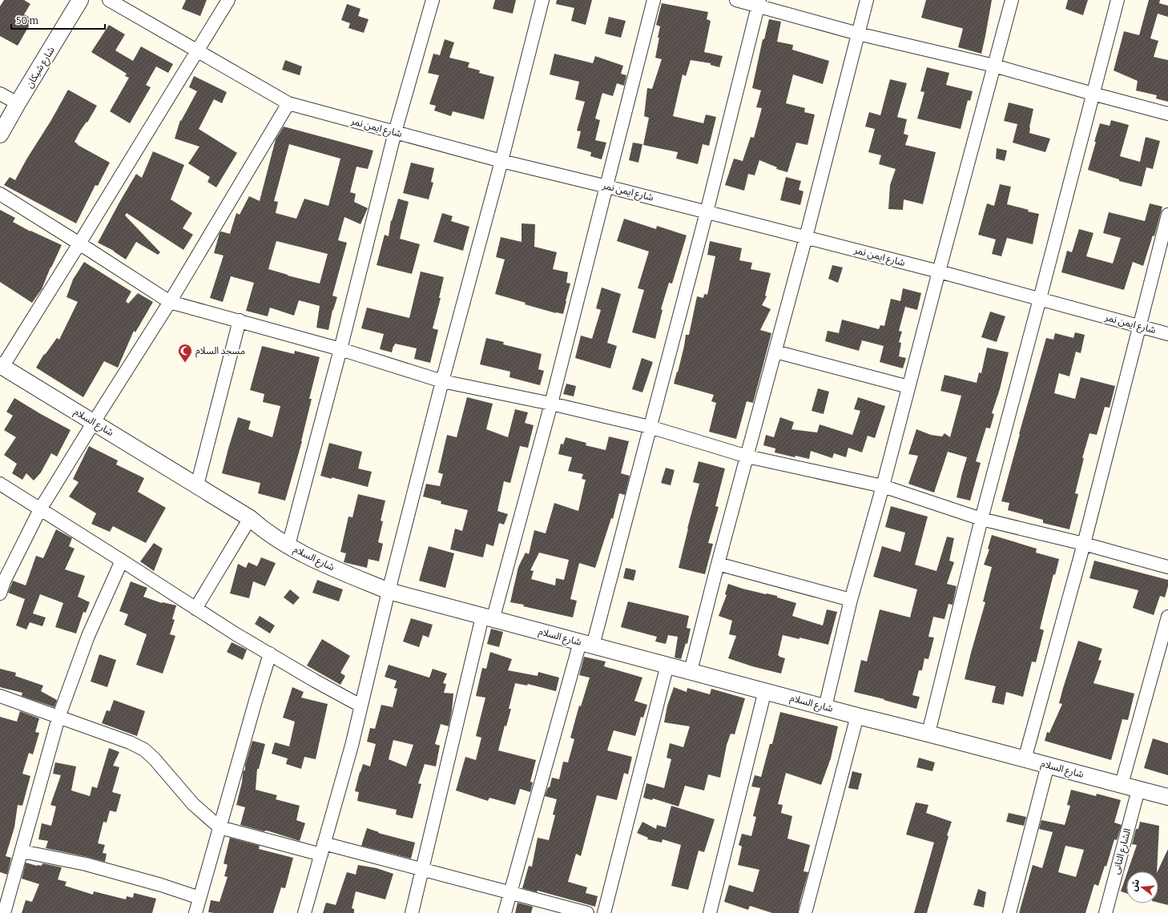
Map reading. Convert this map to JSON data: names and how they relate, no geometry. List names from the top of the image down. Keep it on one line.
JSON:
{"streets":{"street":["شارع شيكان","شارع ايمن نمر","شارع السلام","الشارع التانى"]},"crossings":[["شارع السلام","الشارع التانى"]],"places":{"mosque":["مسجد السلام"]},"scale_bar":"50 m","north":"left"}
